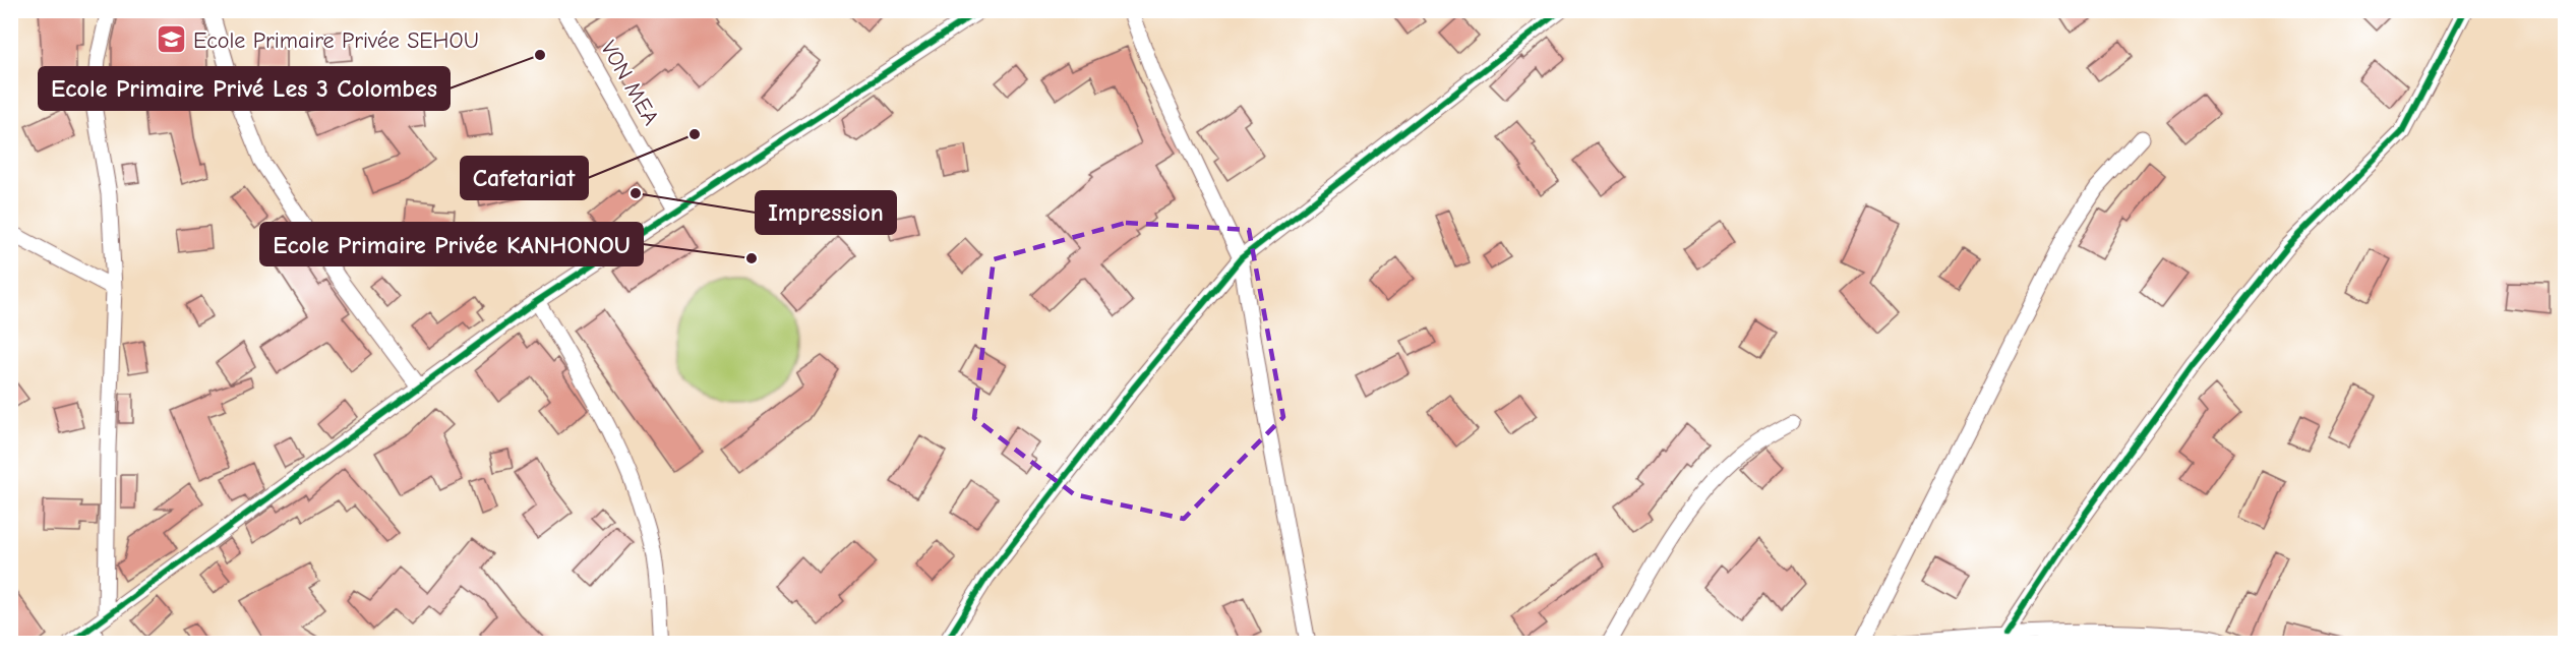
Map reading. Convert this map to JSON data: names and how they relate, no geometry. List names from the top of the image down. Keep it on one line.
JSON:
{"streets":{"street":["VON MEA"]},"places":{"school or university":["Ecole Primaire Privée SEHOU"],"other":["Ecole Primaire Privé Les 3 Colombes","Cafetariat","Impression","Ecole Primaire Privée KANHONOU"]}}
